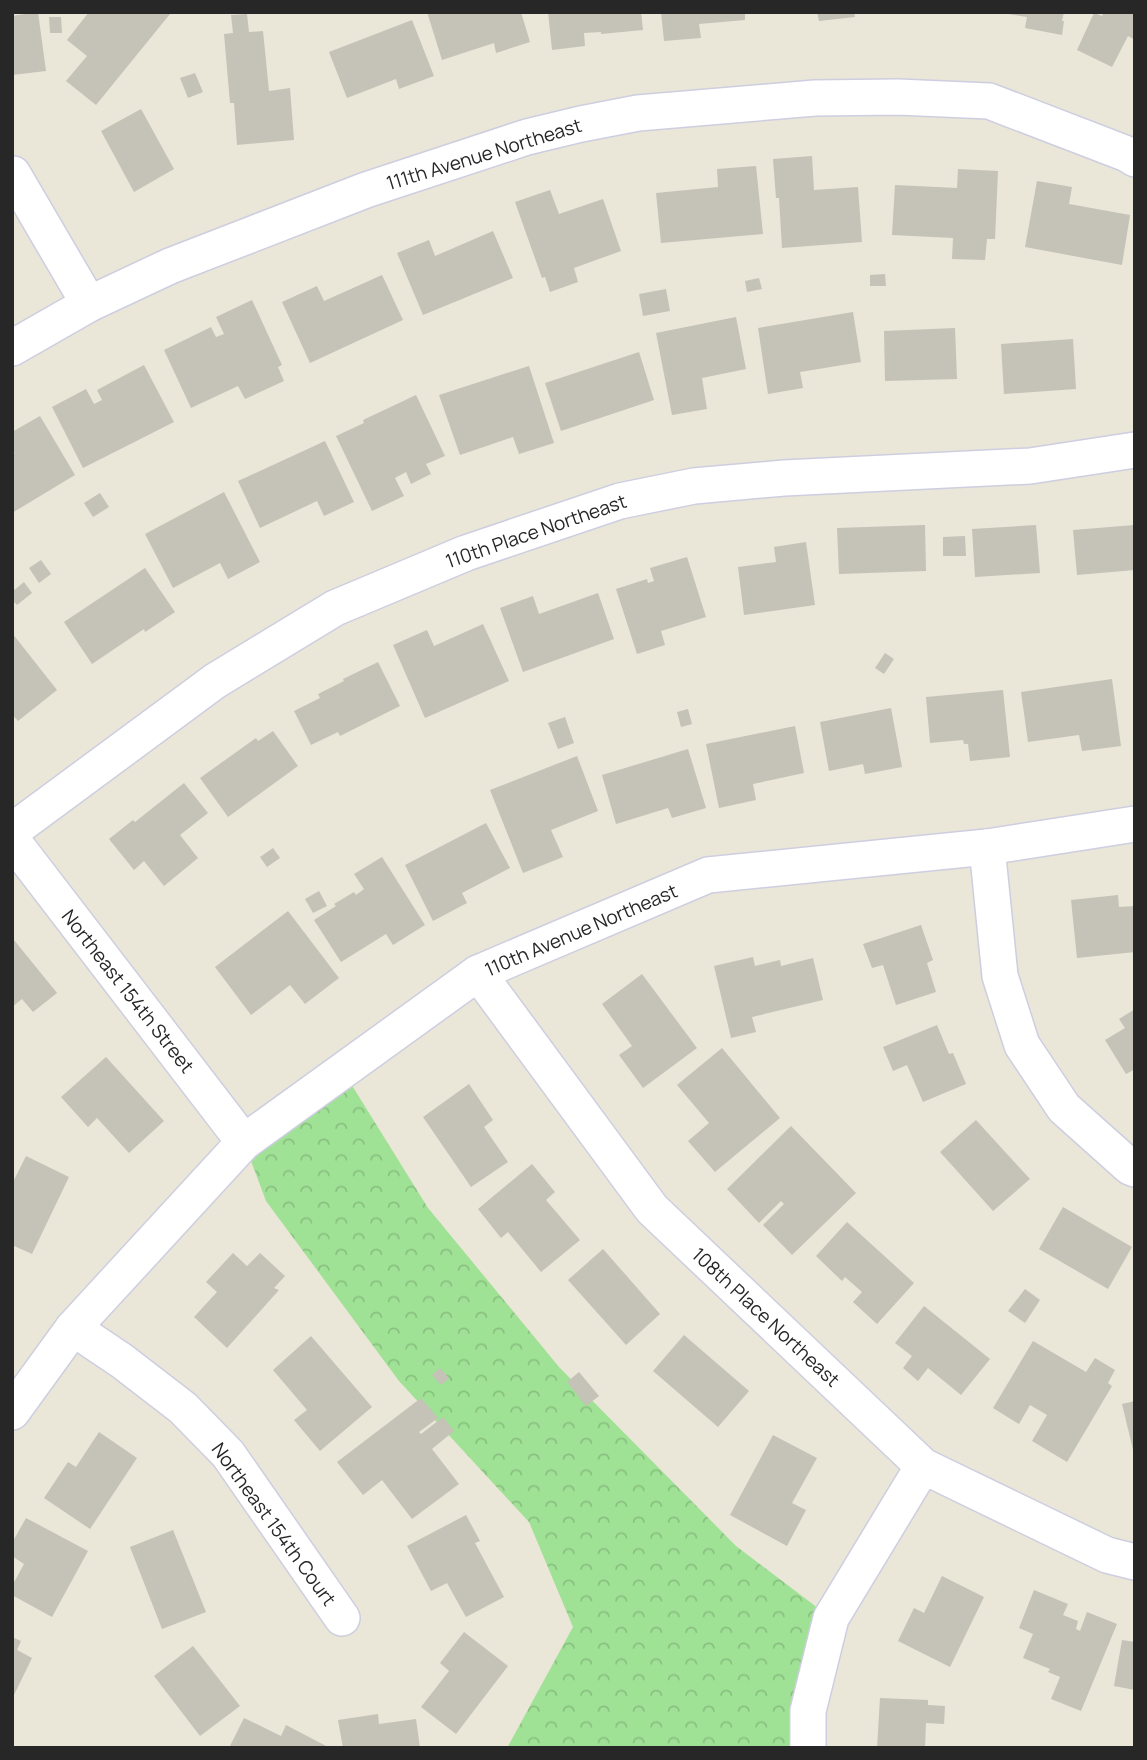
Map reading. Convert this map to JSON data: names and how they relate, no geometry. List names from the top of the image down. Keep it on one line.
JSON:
{"streets":{"street":["111th Avenue Northeast","110th Place Northeast","110th Avenue Northeast","Northeast 154th Street","108th Place Northeast","Northeast 154th Court"]},"crossings":[["110th Avenue Northeast","Northeast 154th Street"],["110th Avenue Northeast","108th Place Northeast"],["110th Avenue Northeast","Northeast 154th Court"]]}
